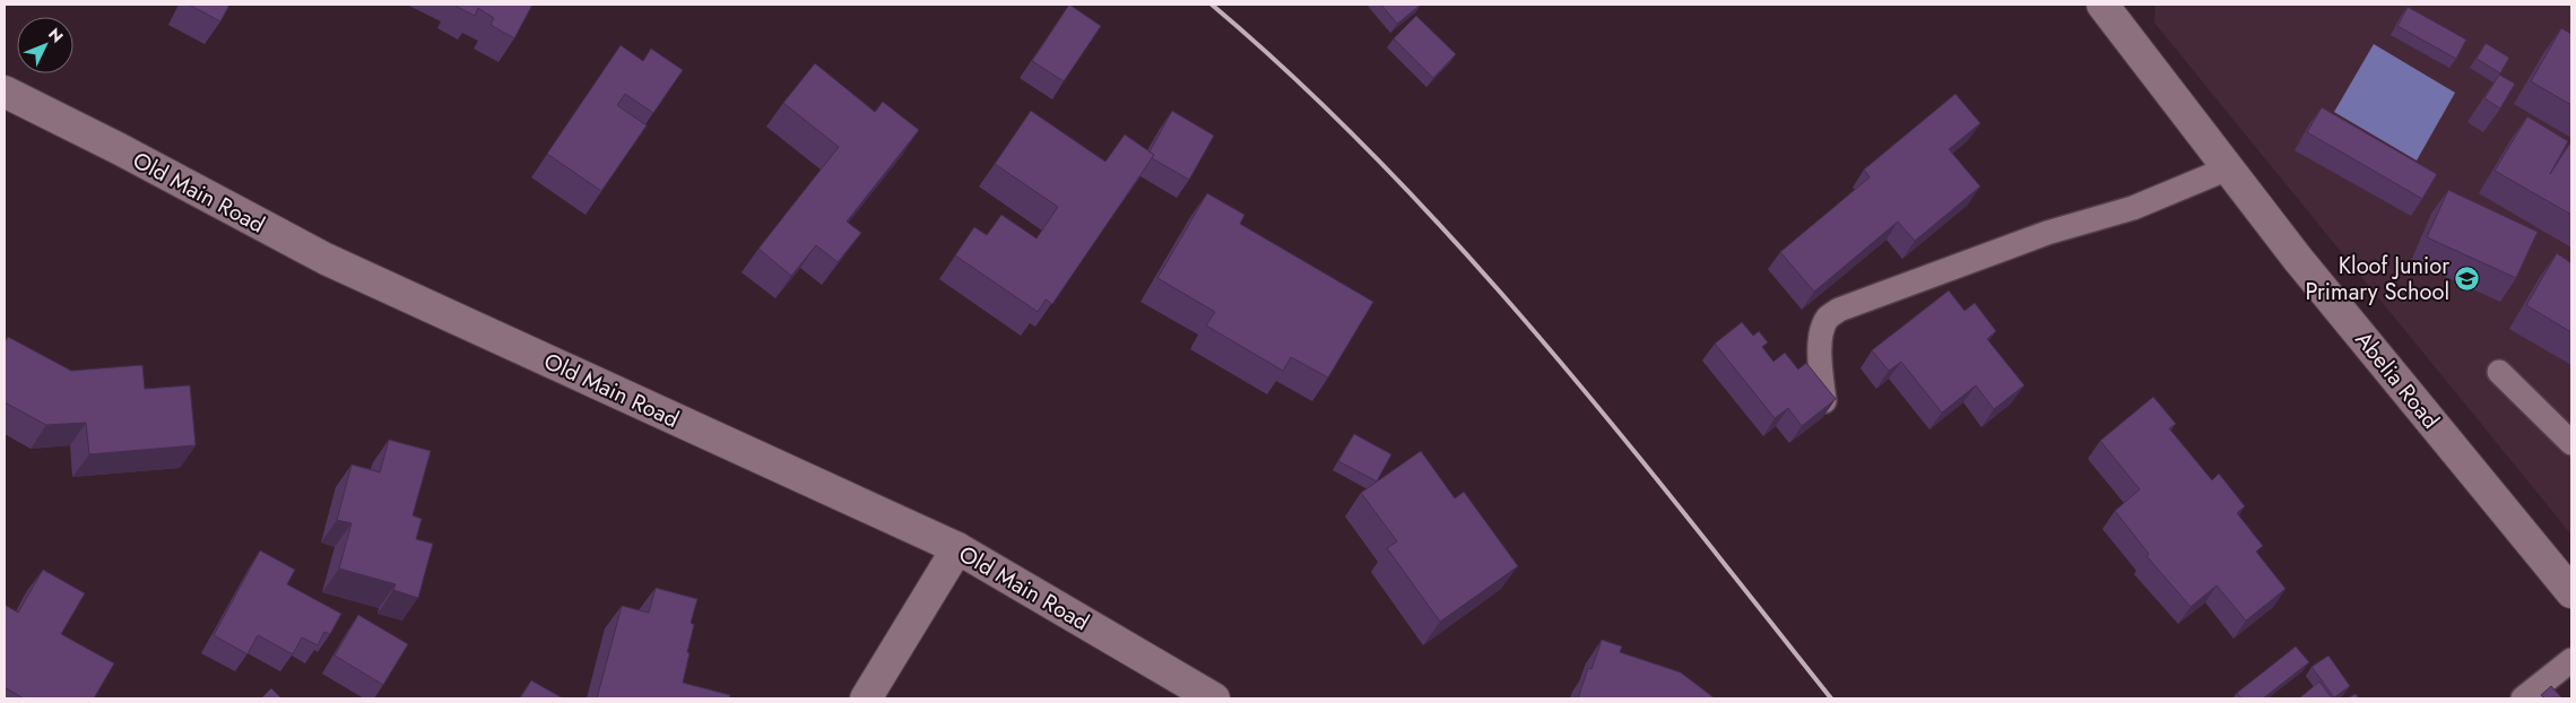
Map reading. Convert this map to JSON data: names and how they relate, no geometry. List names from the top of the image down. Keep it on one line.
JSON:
{"streets":{"street":["Old Main Road","Abelia Road"]},"places":{"school or university":["Kloof Junior Primary School"]},"north":"top right"}
